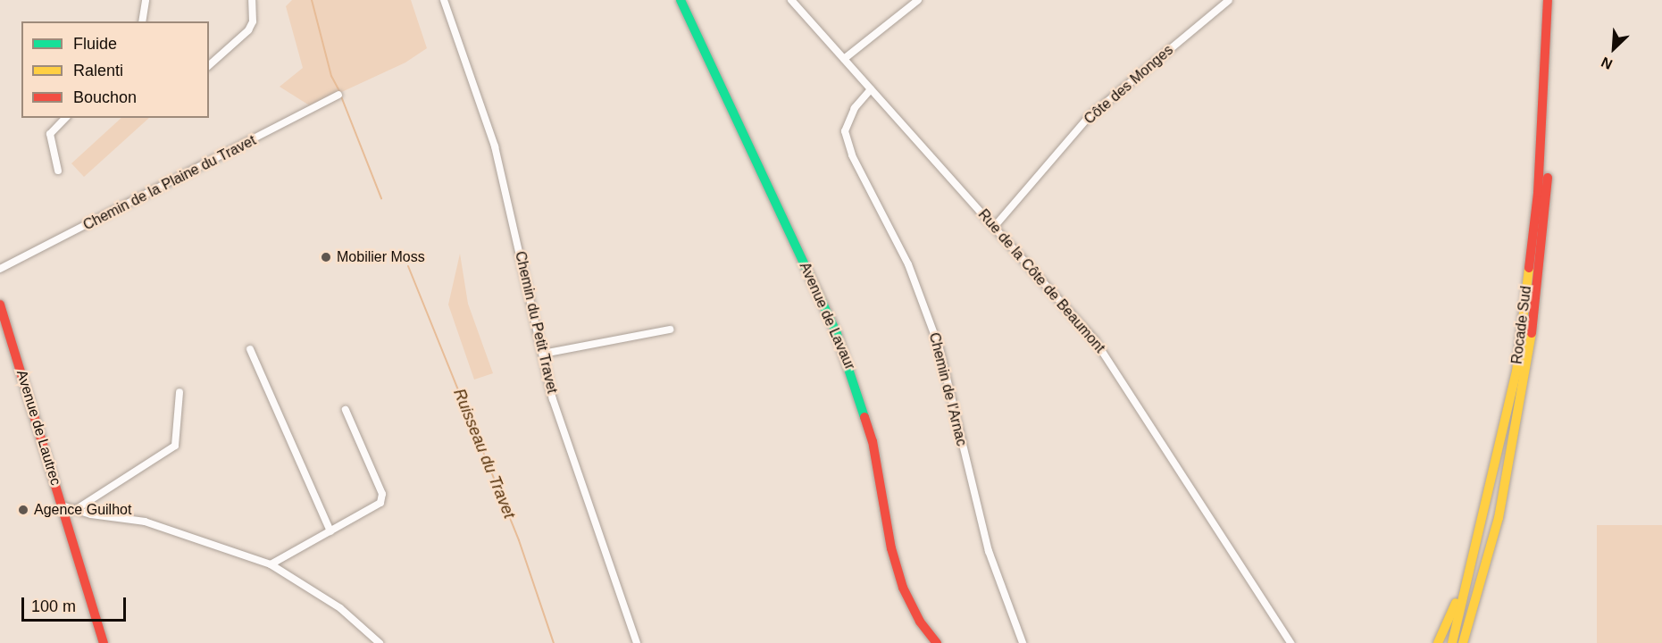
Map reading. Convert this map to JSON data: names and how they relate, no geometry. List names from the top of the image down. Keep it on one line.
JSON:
{"streets":{"main road":["Avenue de Lavaur","Rocade Sud","Avenue de Lautrec"],"street":["Côte des Monges","Chemin de la Plaine du Travet","Rue de la Côte de Beaumont","Chemin du Petit Travet","Chemin de l'Arnac"]},"crossings":[["Côte des Monges","Rue de la Côte de Beaumont"],["Rue de la Côte de Beaumont","Chemin de l'Arnac"]],"water":["Ruisseau du Travet"],"places":["Mobilier Moss","Agence Guilhot"],"legend":["Fluide","Ralenti","Bouchon"],"scale_bar":"100 m","north":"bottom left"}
